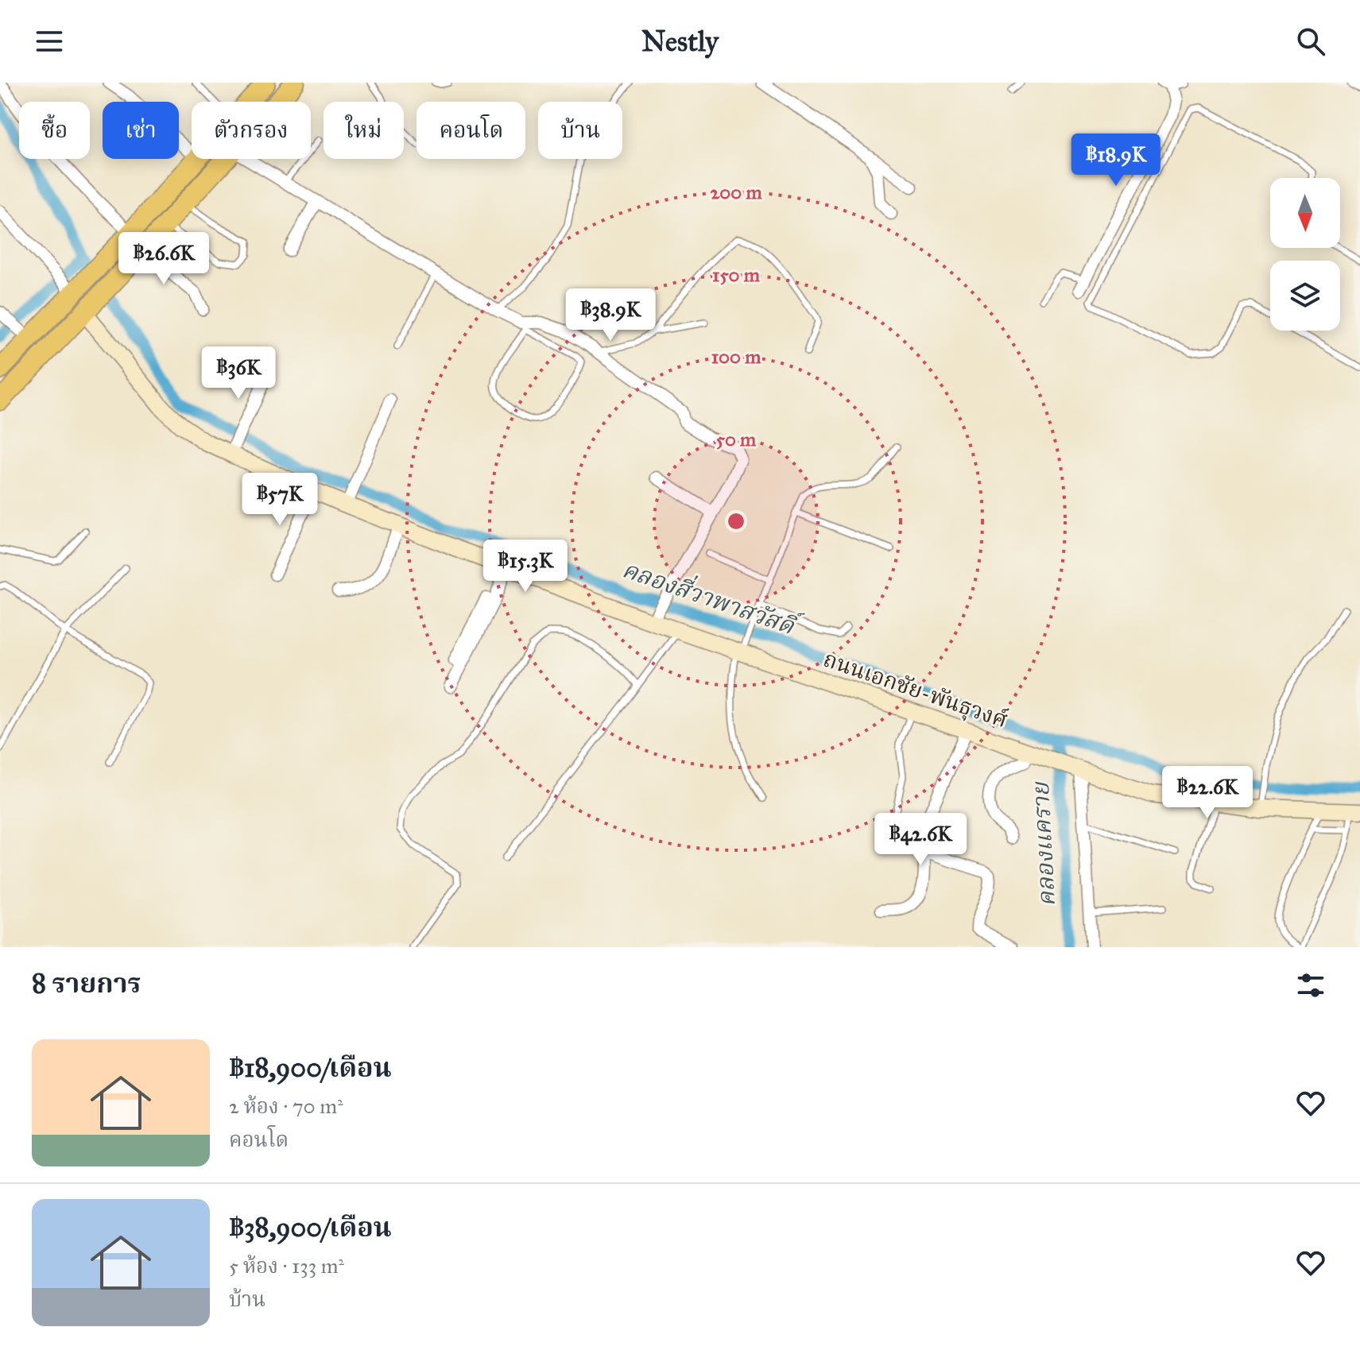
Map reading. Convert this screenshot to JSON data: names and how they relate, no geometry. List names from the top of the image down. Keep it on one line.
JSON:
{"streets":{"street":["ถนนเอกชัย-พันธุวงศ์"]},"water":["คลองสี่วาพาสวัสดิ์","คลองเเคราย"],"north":"bottom","page":{"header":"Nestly","chip":["ซื้อ","เช่า","ตัวกรอง","ใหม่","คอนโด","บ้าน"],"price":["฿18.9K","฿26.6K","฿38.9K","฿36K","฿57K","฿15.3K","฿22.6K","฿42.6K"],"heading":"8 รายการ","list":[{"name":"฿18,900/เดือน","note":"2 ห้อง · 70 m² · คอนโด"},{"name":"฿38,900/เดือน","note":"5 ห้อง · 133 m² · บ้าน"}]},"rings":["200 m","150 m","100 m","50 m"]}
